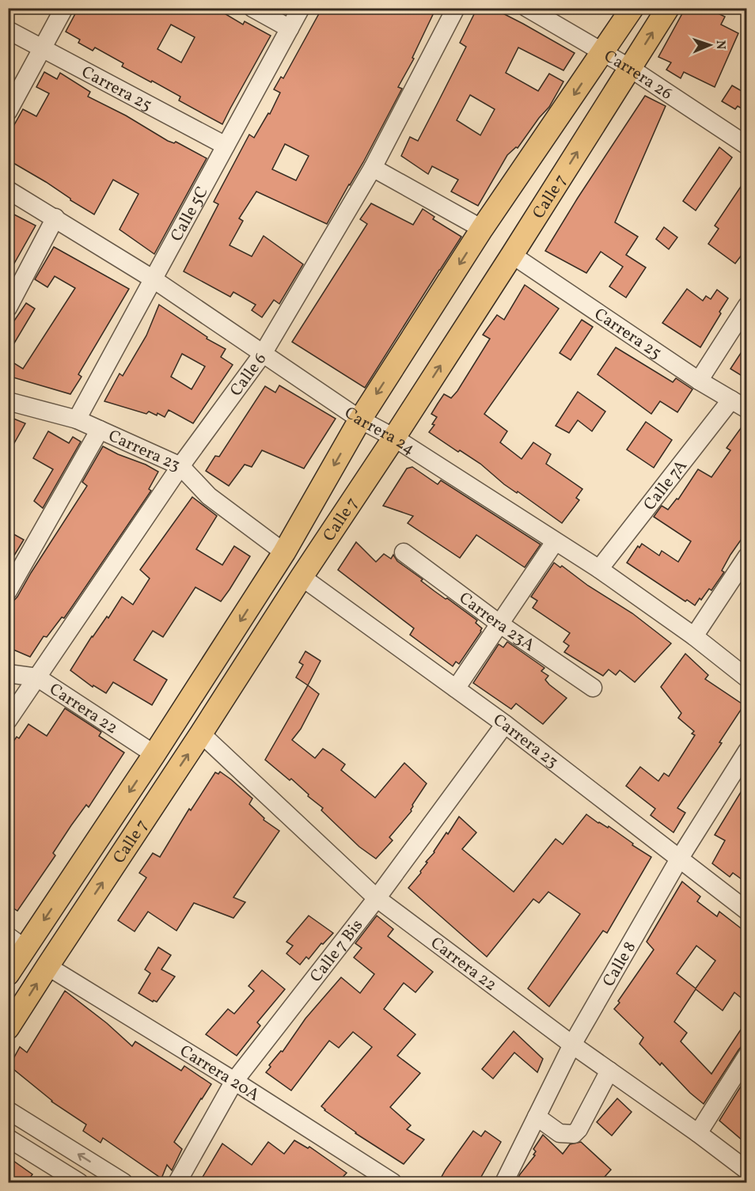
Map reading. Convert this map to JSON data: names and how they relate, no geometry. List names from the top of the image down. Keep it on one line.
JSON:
{"streets":{"main road":["Calle 7"],"street":["Carrera 26","Carrera 25","Calle 5C","Calle 6","Carrera 24","Carrera 23","Calle 7A","Carrera 23A","Carrera 22","Calle 7 Bis","Calle 8","Carrera 20A"]},"crossings":[["Carrera 26","Calle 7"],["Carrera 25","Calle 7"],["Carrera 25","Calle 5C"],["Carrera 25","Calle 7A"],["Calle 7","Carrera 24"],["Calle 7","Carrera 23"],["Calle 7","Carrera 22"],["Calle 7","Carrera 20A"],["Calle 5C","Carrera 24"],["Calle 5C","Carrera 23"],["Calle 6","Carrera 24"],["Calle 6","Carrera 23"],["Calle 6","Carrera 22"],["Carrera 24","Calle 7A"],["Carrera 23","Calle 7 Bis"],["Carrera 23","Calle 8"],["Carrera 22","Calle 7 Bis"],["Carrera 22","Calle 8"],["Calle 7 Bis","Carrera 20A"]],"north":"right"}
